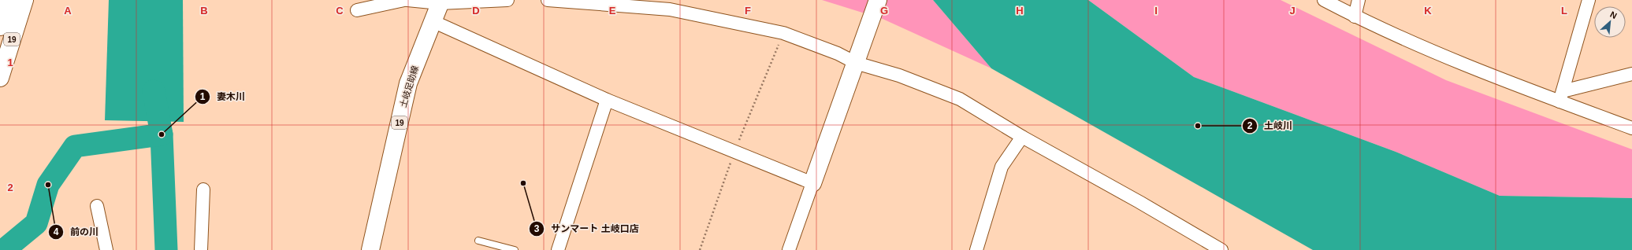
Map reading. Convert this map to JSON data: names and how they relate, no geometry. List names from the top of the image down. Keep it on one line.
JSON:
{"streets":{"main road":["19","土岐足助線"]},"places":["土岐川","妻木川","サンマート 土岐口店","前の川"],"north":"top right","grid":{"columns":["A","B","C","D","E","F","G","H","I","J","K","L"],"rows":["1","2"]}}
